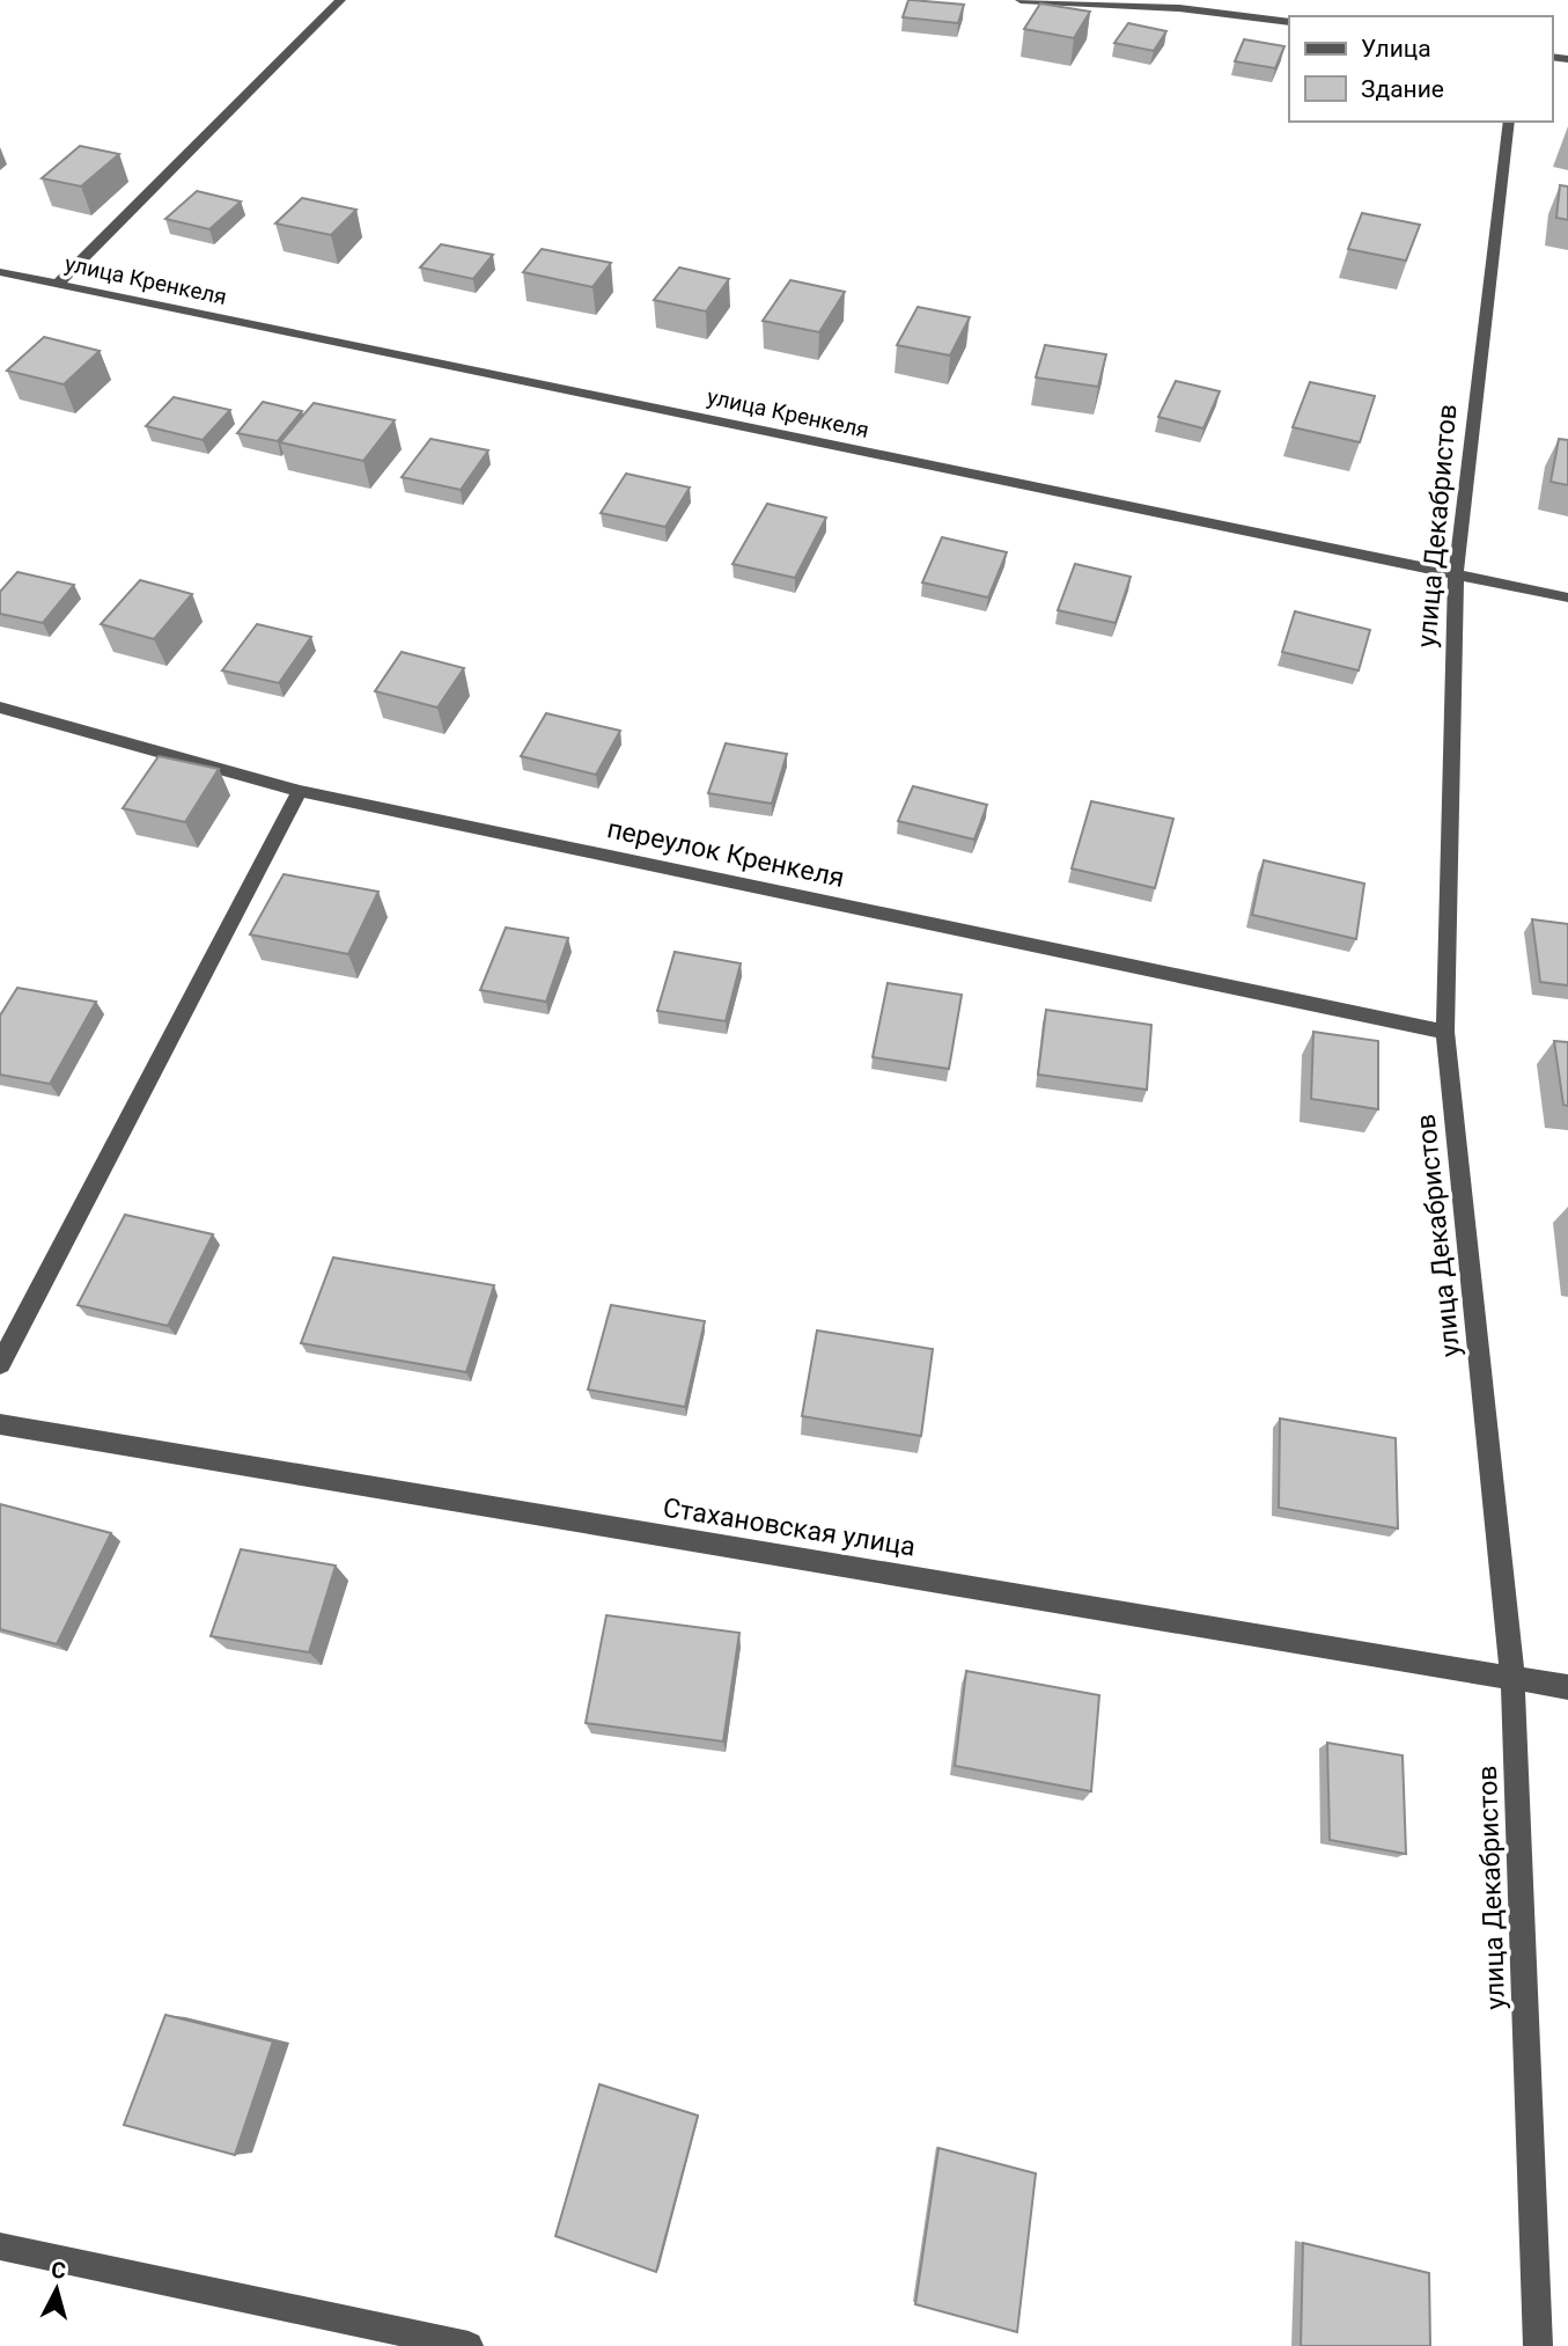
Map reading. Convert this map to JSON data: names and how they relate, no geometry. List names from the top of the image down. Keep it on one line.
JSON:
{"streets":{"street":["улица Кренкеля","улица Декабристов","переулок Кренкеля","Стахановская улица"]},"crossings":[["улица Кренкеля","улица Декабристов"],["улица Декабристов","переулок Кренкеля"],["улица Декабристов","Стахановская улица"]],"legend":["Улица","Здание"],"north":"top"}
